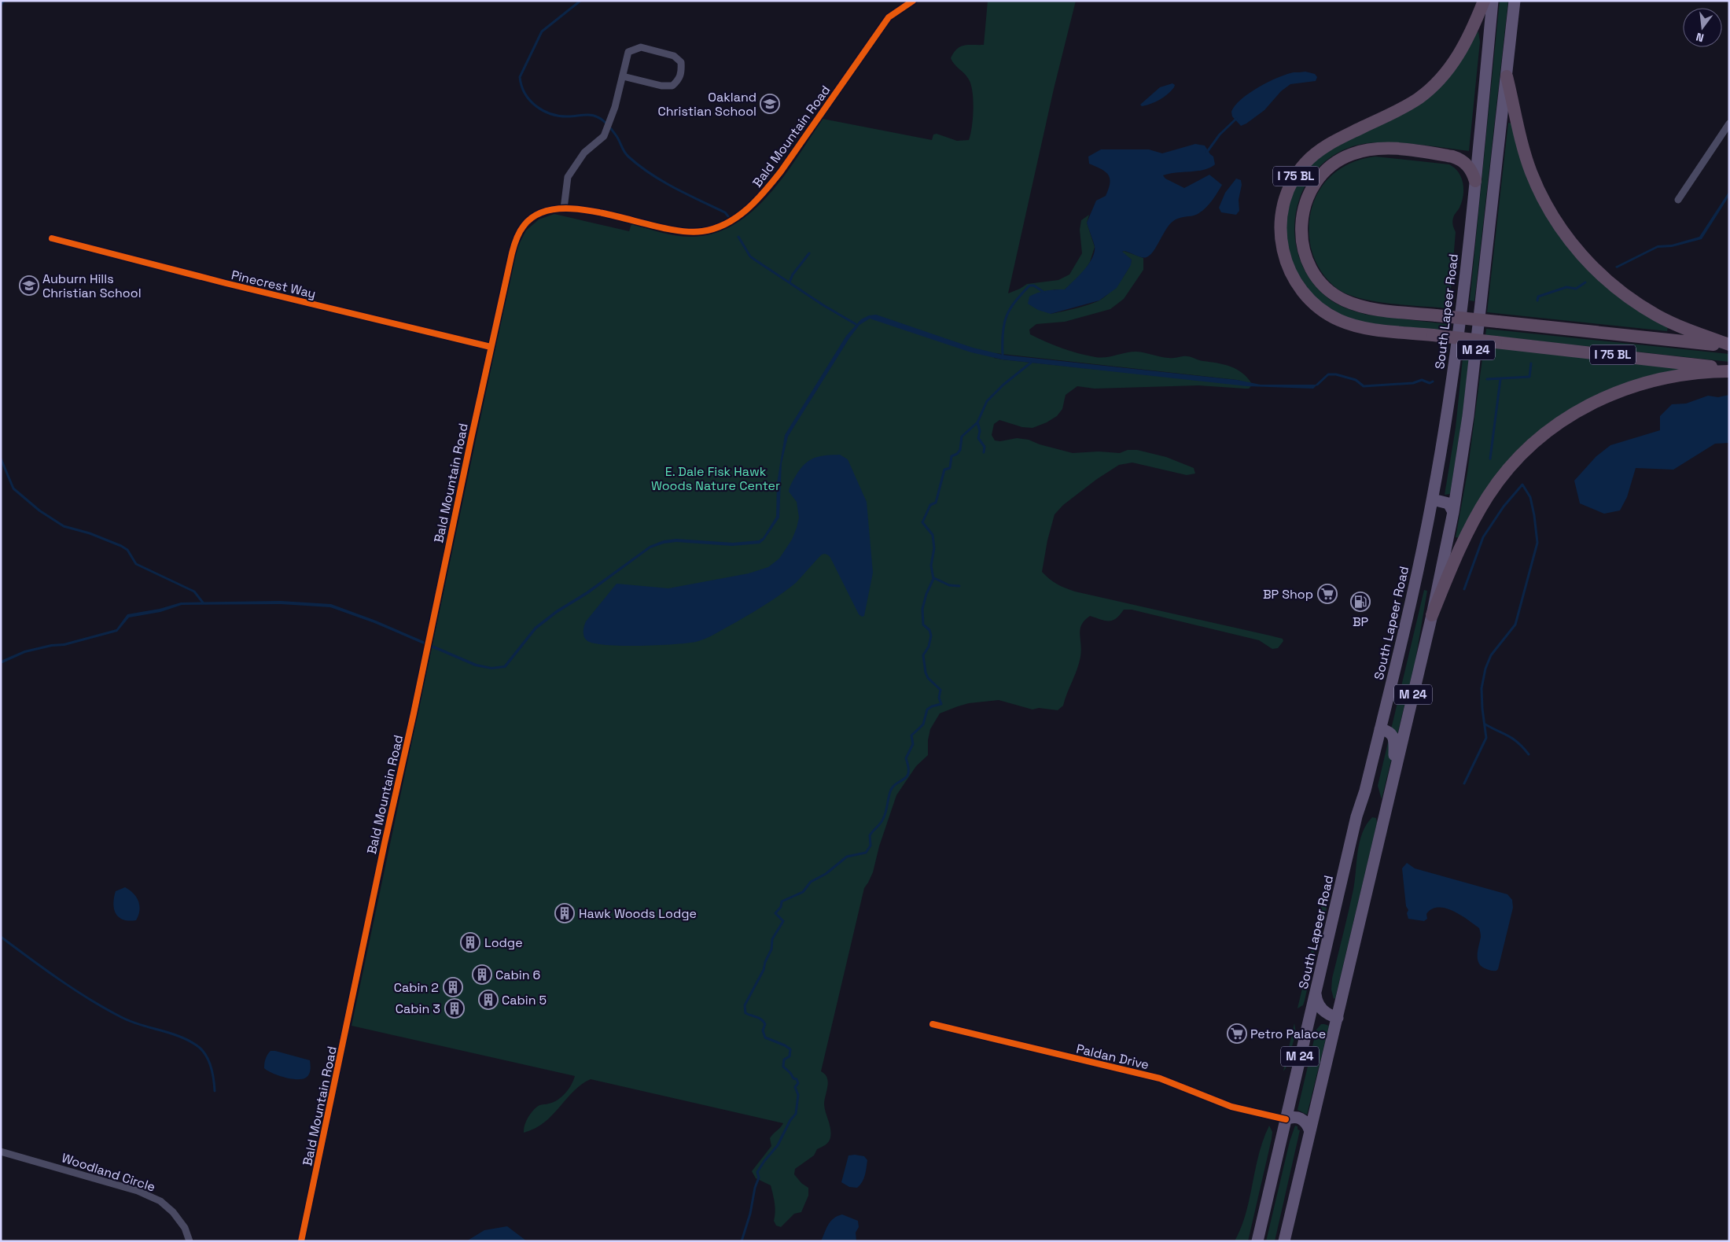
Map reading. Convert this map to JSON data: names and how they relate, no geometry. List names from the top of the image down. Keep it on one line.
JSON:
{"streets":{"highway":["I 75 BL"],"main road":["South Lapeer Road","M 24"],"street":["Bald Mountain Road","Pinecrest Way","Paldan Drive","Woodland Circle"]},"crossings":[["Bald Mountain Road","Pinecrest Way"],["South Lapeer Road","Paldan Drive"]],"parks":["E. Dale Fisk Hawk Woods Nature Center"],"places":{"school or university":["Oakland Christian School","Auburn Hills Christian School"],"supermarket":["BP Shop","Petro Palace"],"fuel station":["BP"],"building":["Hawk Woods Lodge","Lodge","Cabin 6","Cabin 2","Cabin 5","Cabin 3"]},"north":"bottom"}
